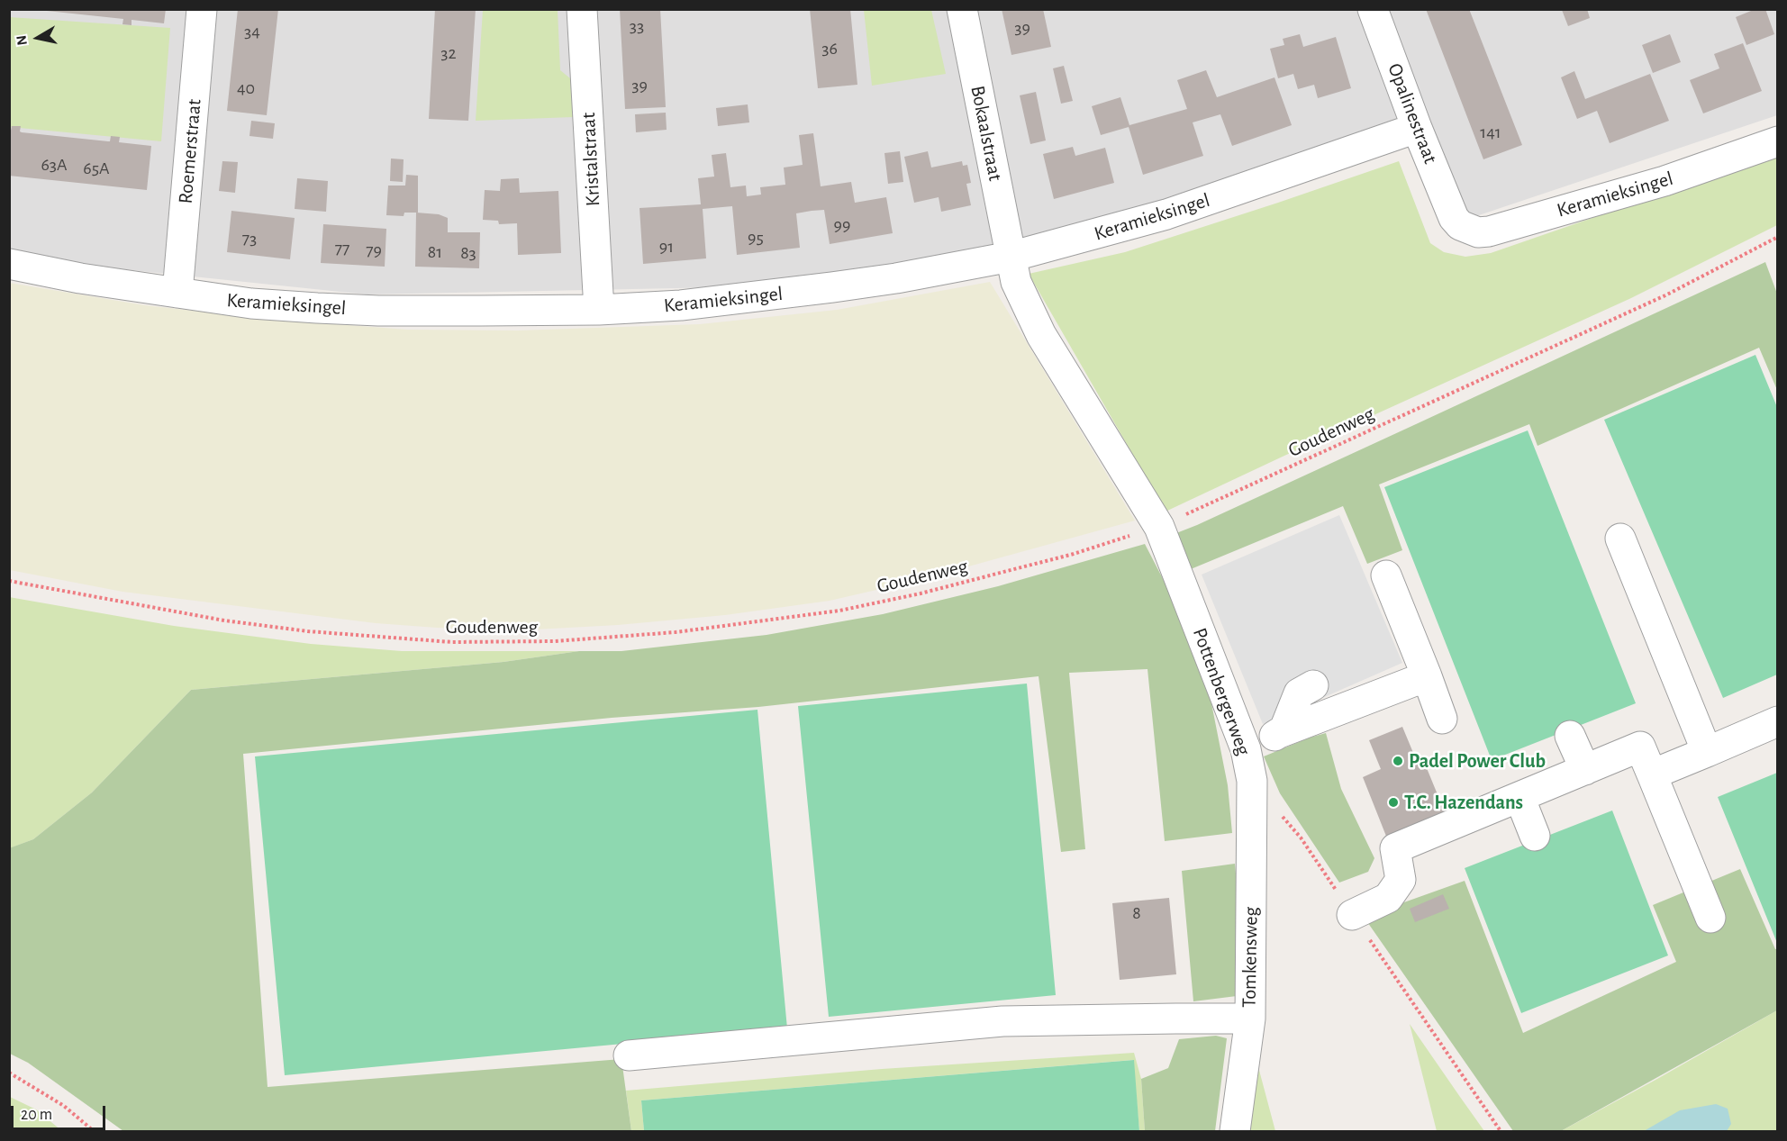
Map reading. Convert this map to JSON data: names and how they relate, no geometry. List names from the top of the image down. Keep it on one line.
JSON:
{"streets":{"street":["Opalinestraat","Bokaalstraat","Roemerstraat","Kristalstraat","Keramieksingel","Pottenbergerweg","Tomkensweg"],"path":["Goudenweg"]},"crossings":[["Opalinestraat","Keramieksingel"],["Bokaalstraat","Keramieksingel"],["Bokaalstraat","Pottenbergerweg"],["Roemerstraat","Keramieksingel"],["Kristalstraat","Keramieksingel"],["Keramieksingel","Pottenbergerweg"],["Goudenweg","Pottenbergerweg"],["Pottenbergerweg","Tomkensweg"]],"places":["Padel Power Club","T.C. Hazendans"],"house_numbers":["33","39","34","36","32","39","40","141","63A","65A","99","95","73","91","77","79","81","83","8"],"scale_bar":"20 m","north":"left"}
